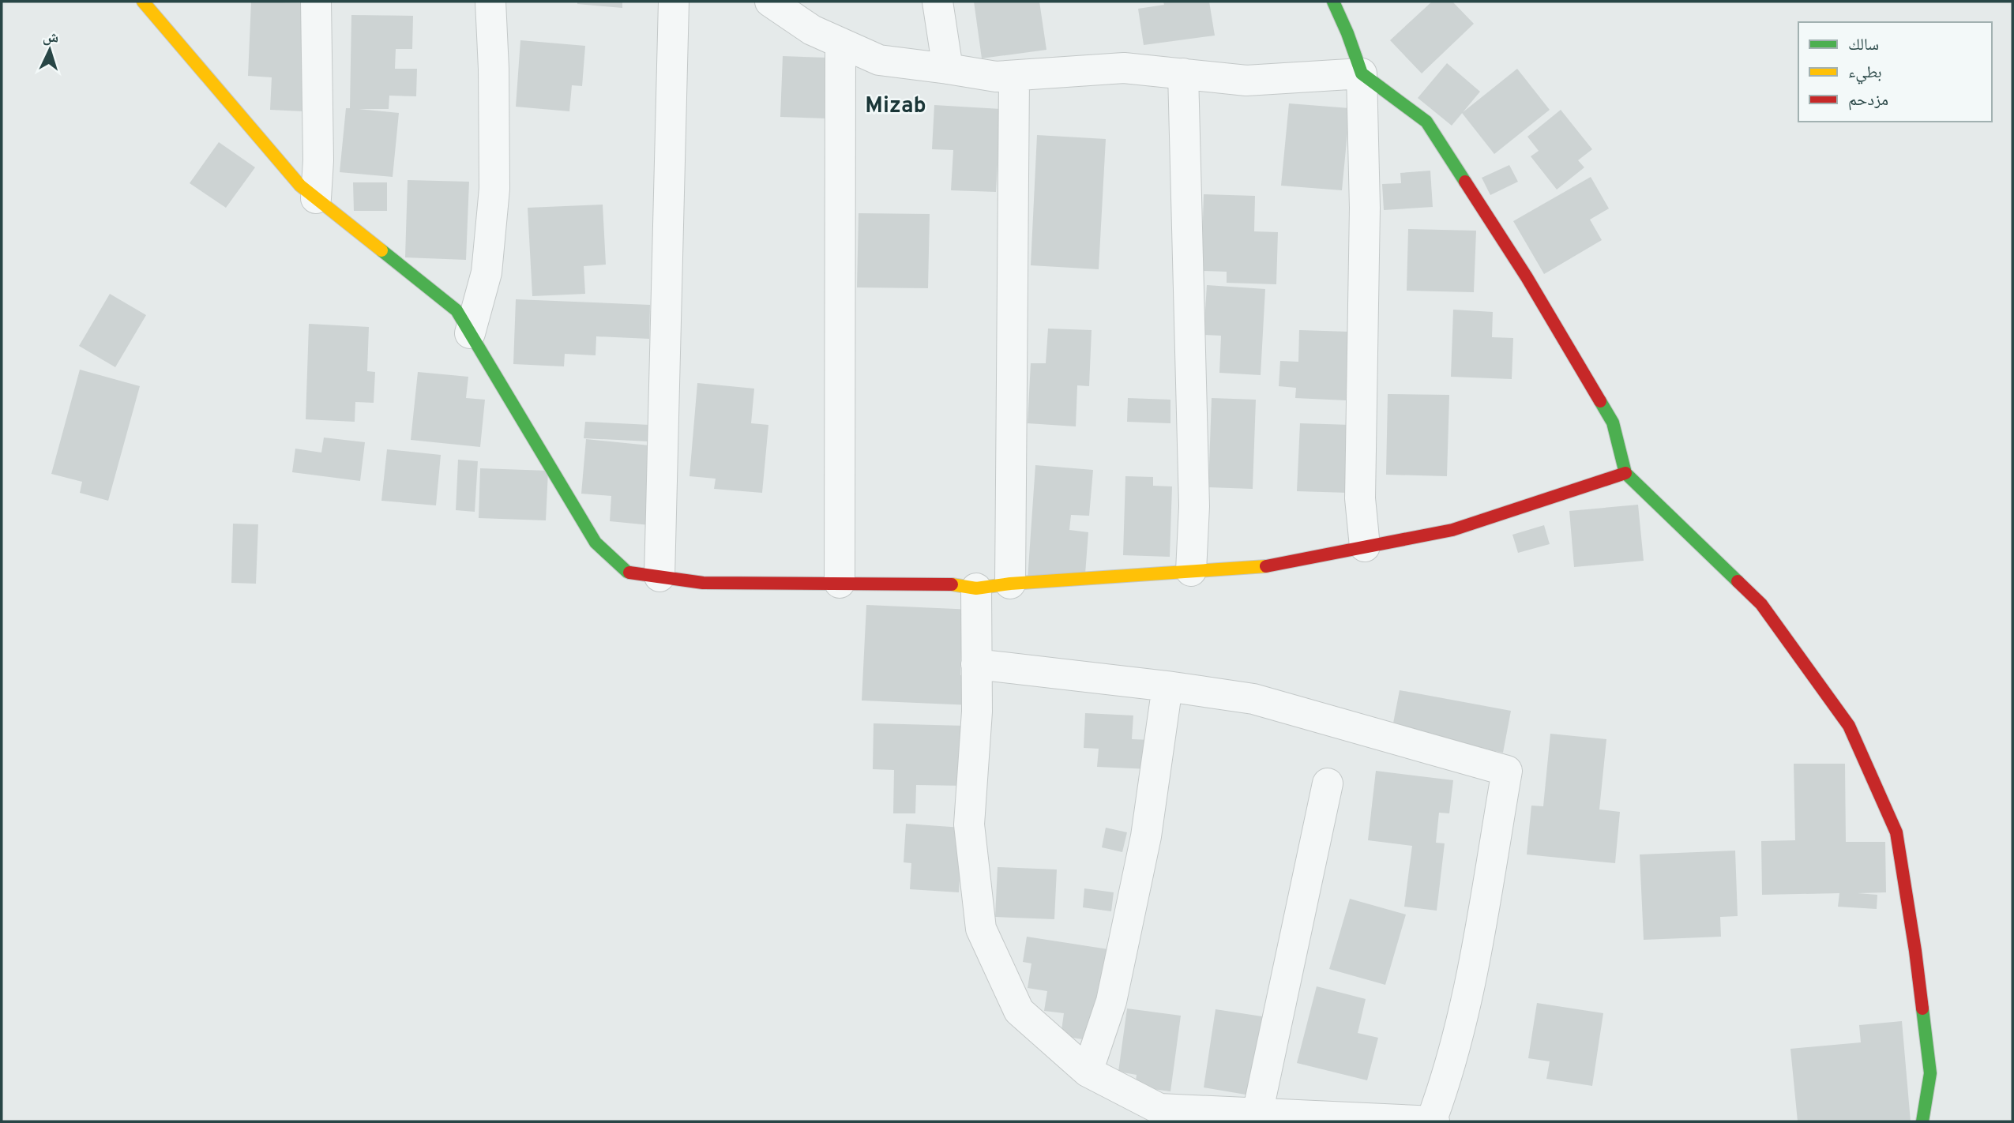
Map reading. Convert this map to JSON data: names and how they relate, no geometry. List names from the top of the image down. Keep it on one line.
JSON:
{"districts":["Mizab"],"legend":["سالك","بطيء","مزدحم"],"north":"top"}
